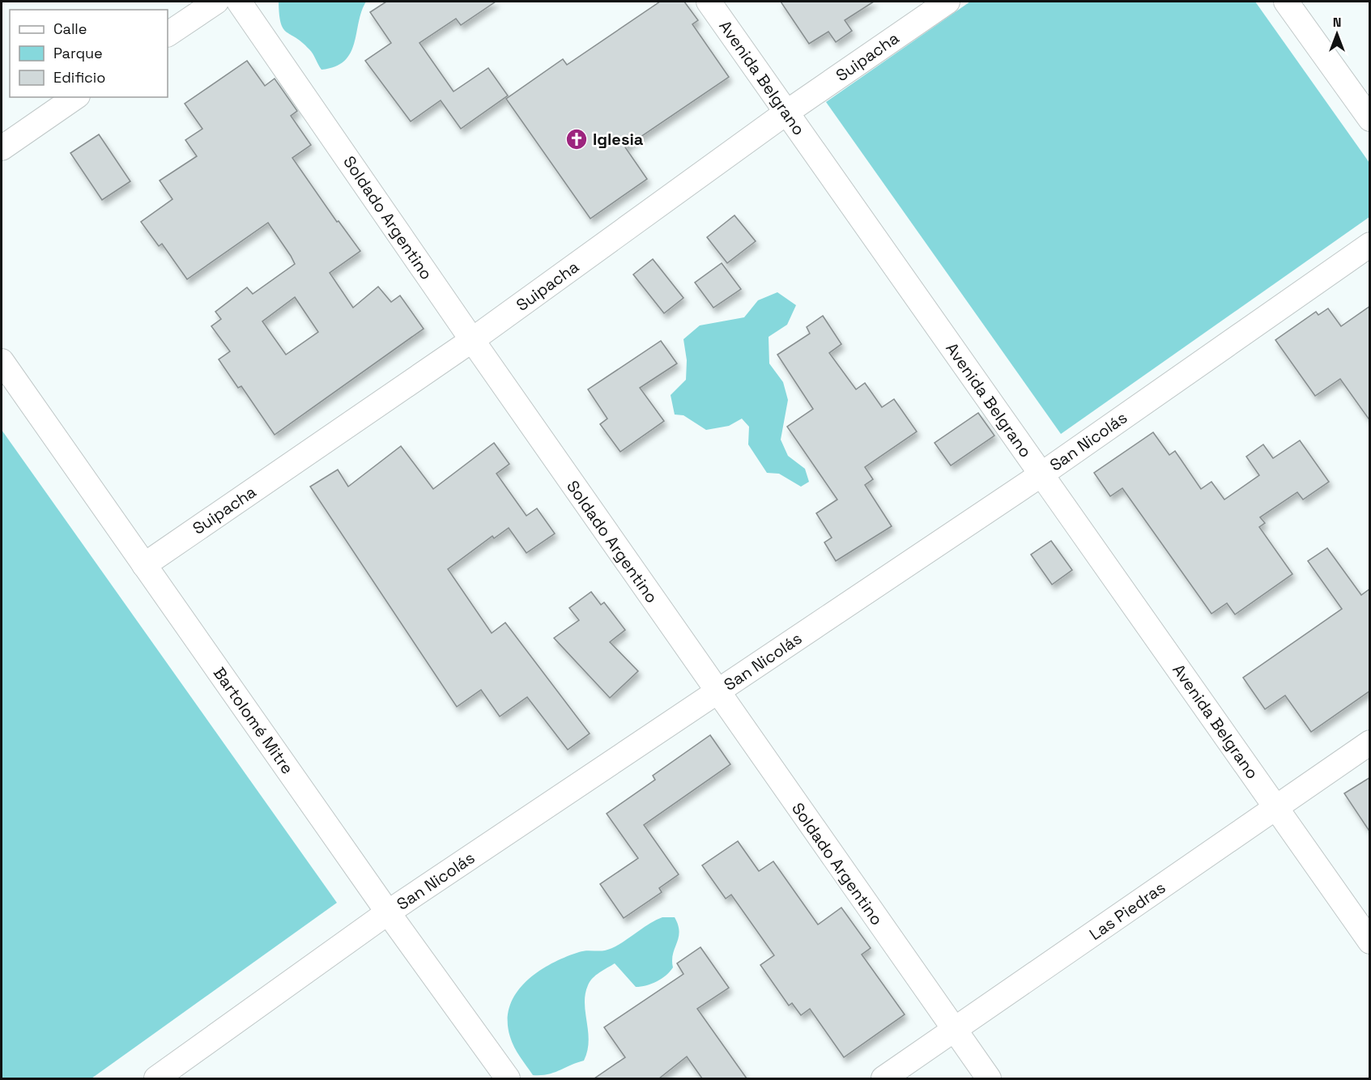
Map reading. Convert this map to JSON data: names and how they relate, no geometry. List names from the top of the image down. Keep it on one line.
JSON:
{"streets":{"street":["Suipacha","Avenida Belgrano","Soldado Argentino","San Nicolás","Bartolomé Mitre","Las Piedras"]},"crossings":[["Suipacha","Avenida Belgrano"],["Suipacha","Soldado Argentino"],["Suipacha","Bartolomé Mitre"],["Avenida Belgrano","San Nicolás"],["Avenida Belgrano","Las Piedras"],["Soldado Argentino","San Nicolás"],["Soldado Argentino","Las Piedras"],["San Nicolás","Bartolomé Mitre"]],"places":{"church":["Iglesia"]},"legend":["Calle","Parque","Edificio"],"north":"top"}
